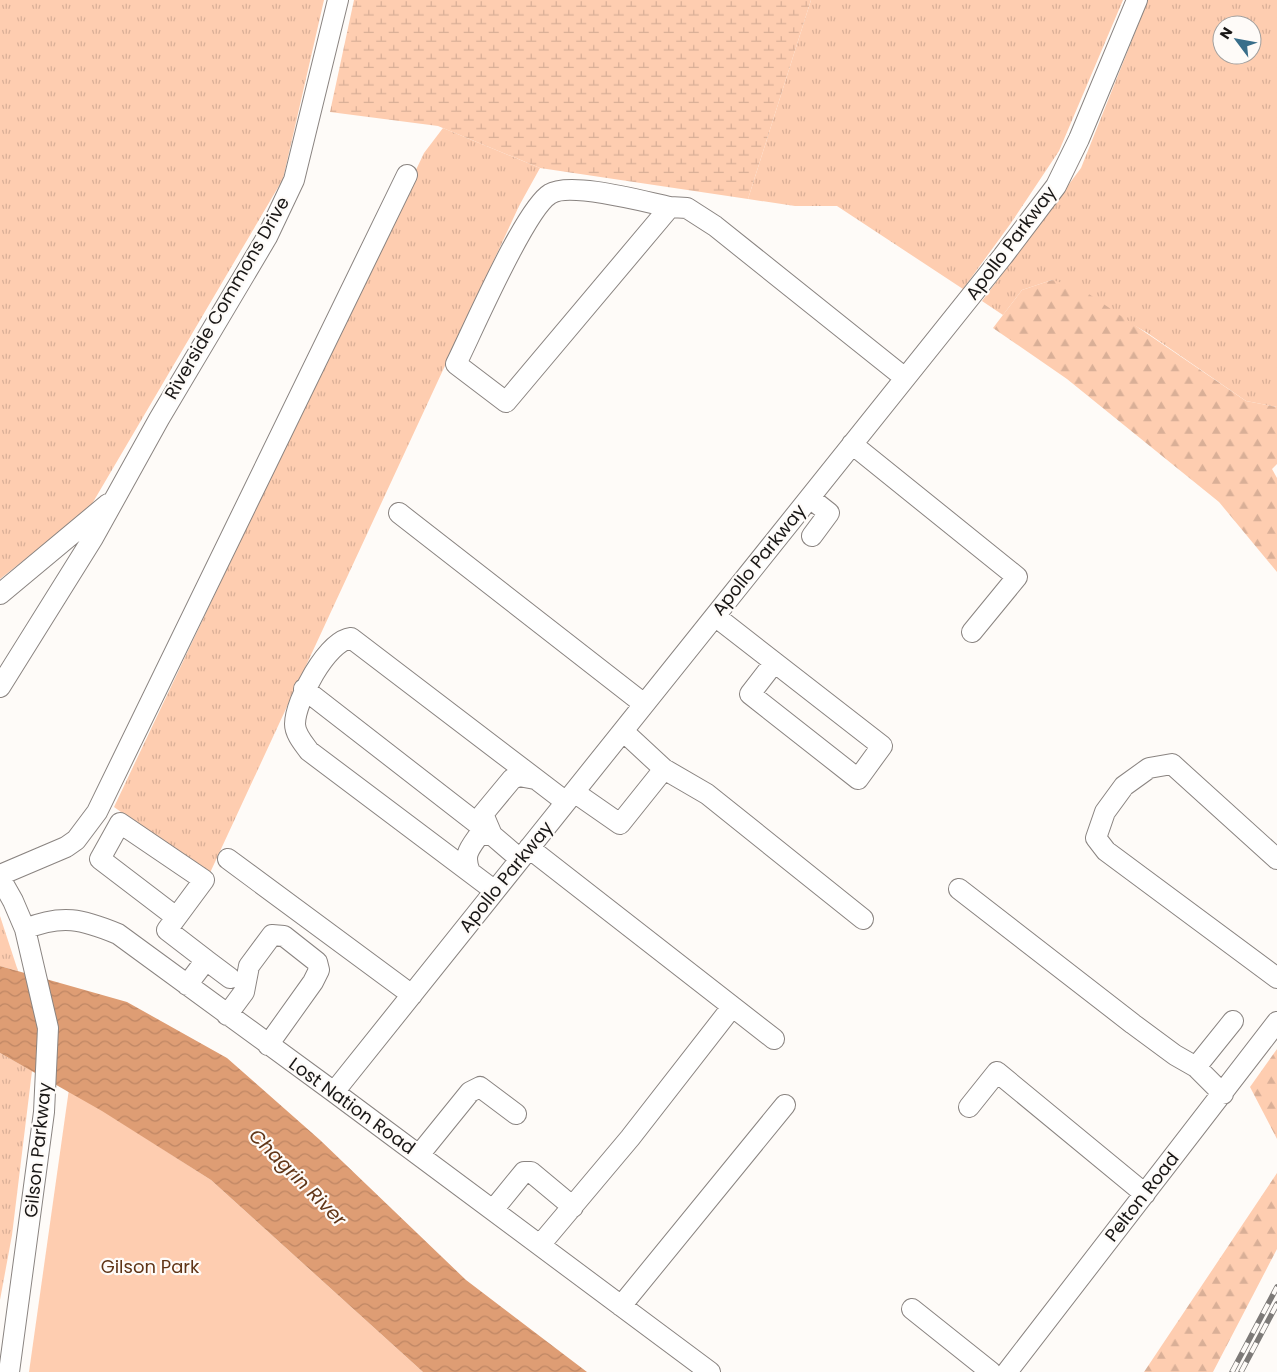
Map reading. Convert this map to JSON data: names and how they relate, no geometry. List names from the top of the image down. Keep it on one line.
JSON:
{"streets":{"street":["Apollo Parkway","Riverside Commons Drive","Lost Nation Road","Gilson Parkway","Pelton Road"]},"crossings":[["Apollo Parkway","Lost Nation Road"],["Lost Nation Road","Gilson Parkway"]],"water":["Chagrin River"],"parks":["Gilson Park"],"north":"top left"}
